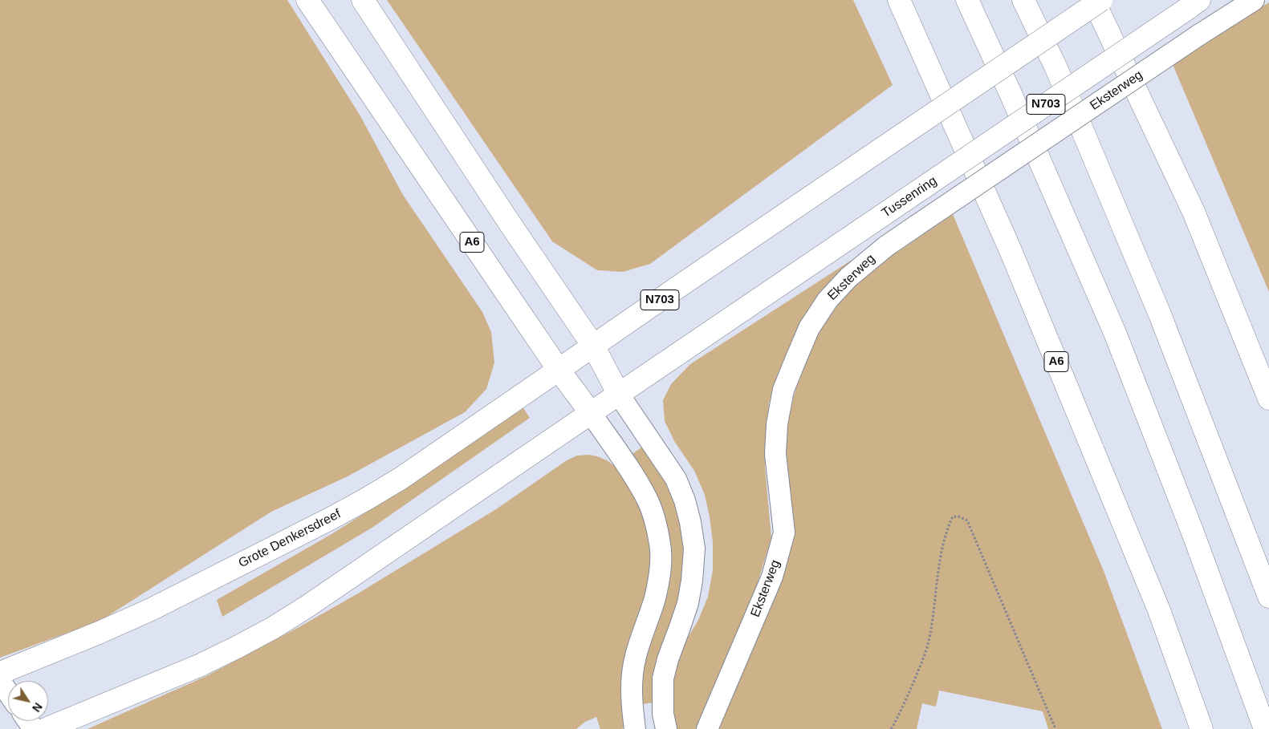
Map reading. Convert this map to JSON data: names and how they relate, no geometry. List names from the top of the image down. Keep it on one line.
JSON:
{"streets":{"main road":["N703","Tussenring","A6","Grote Denkersdreef"],"street":["Eksterweg"]},"crossings":[["N703","A6"],["N703","Grote Denkersdreef"],["A6","Grote Denkersdreef"]],"north":"bottom right"}
